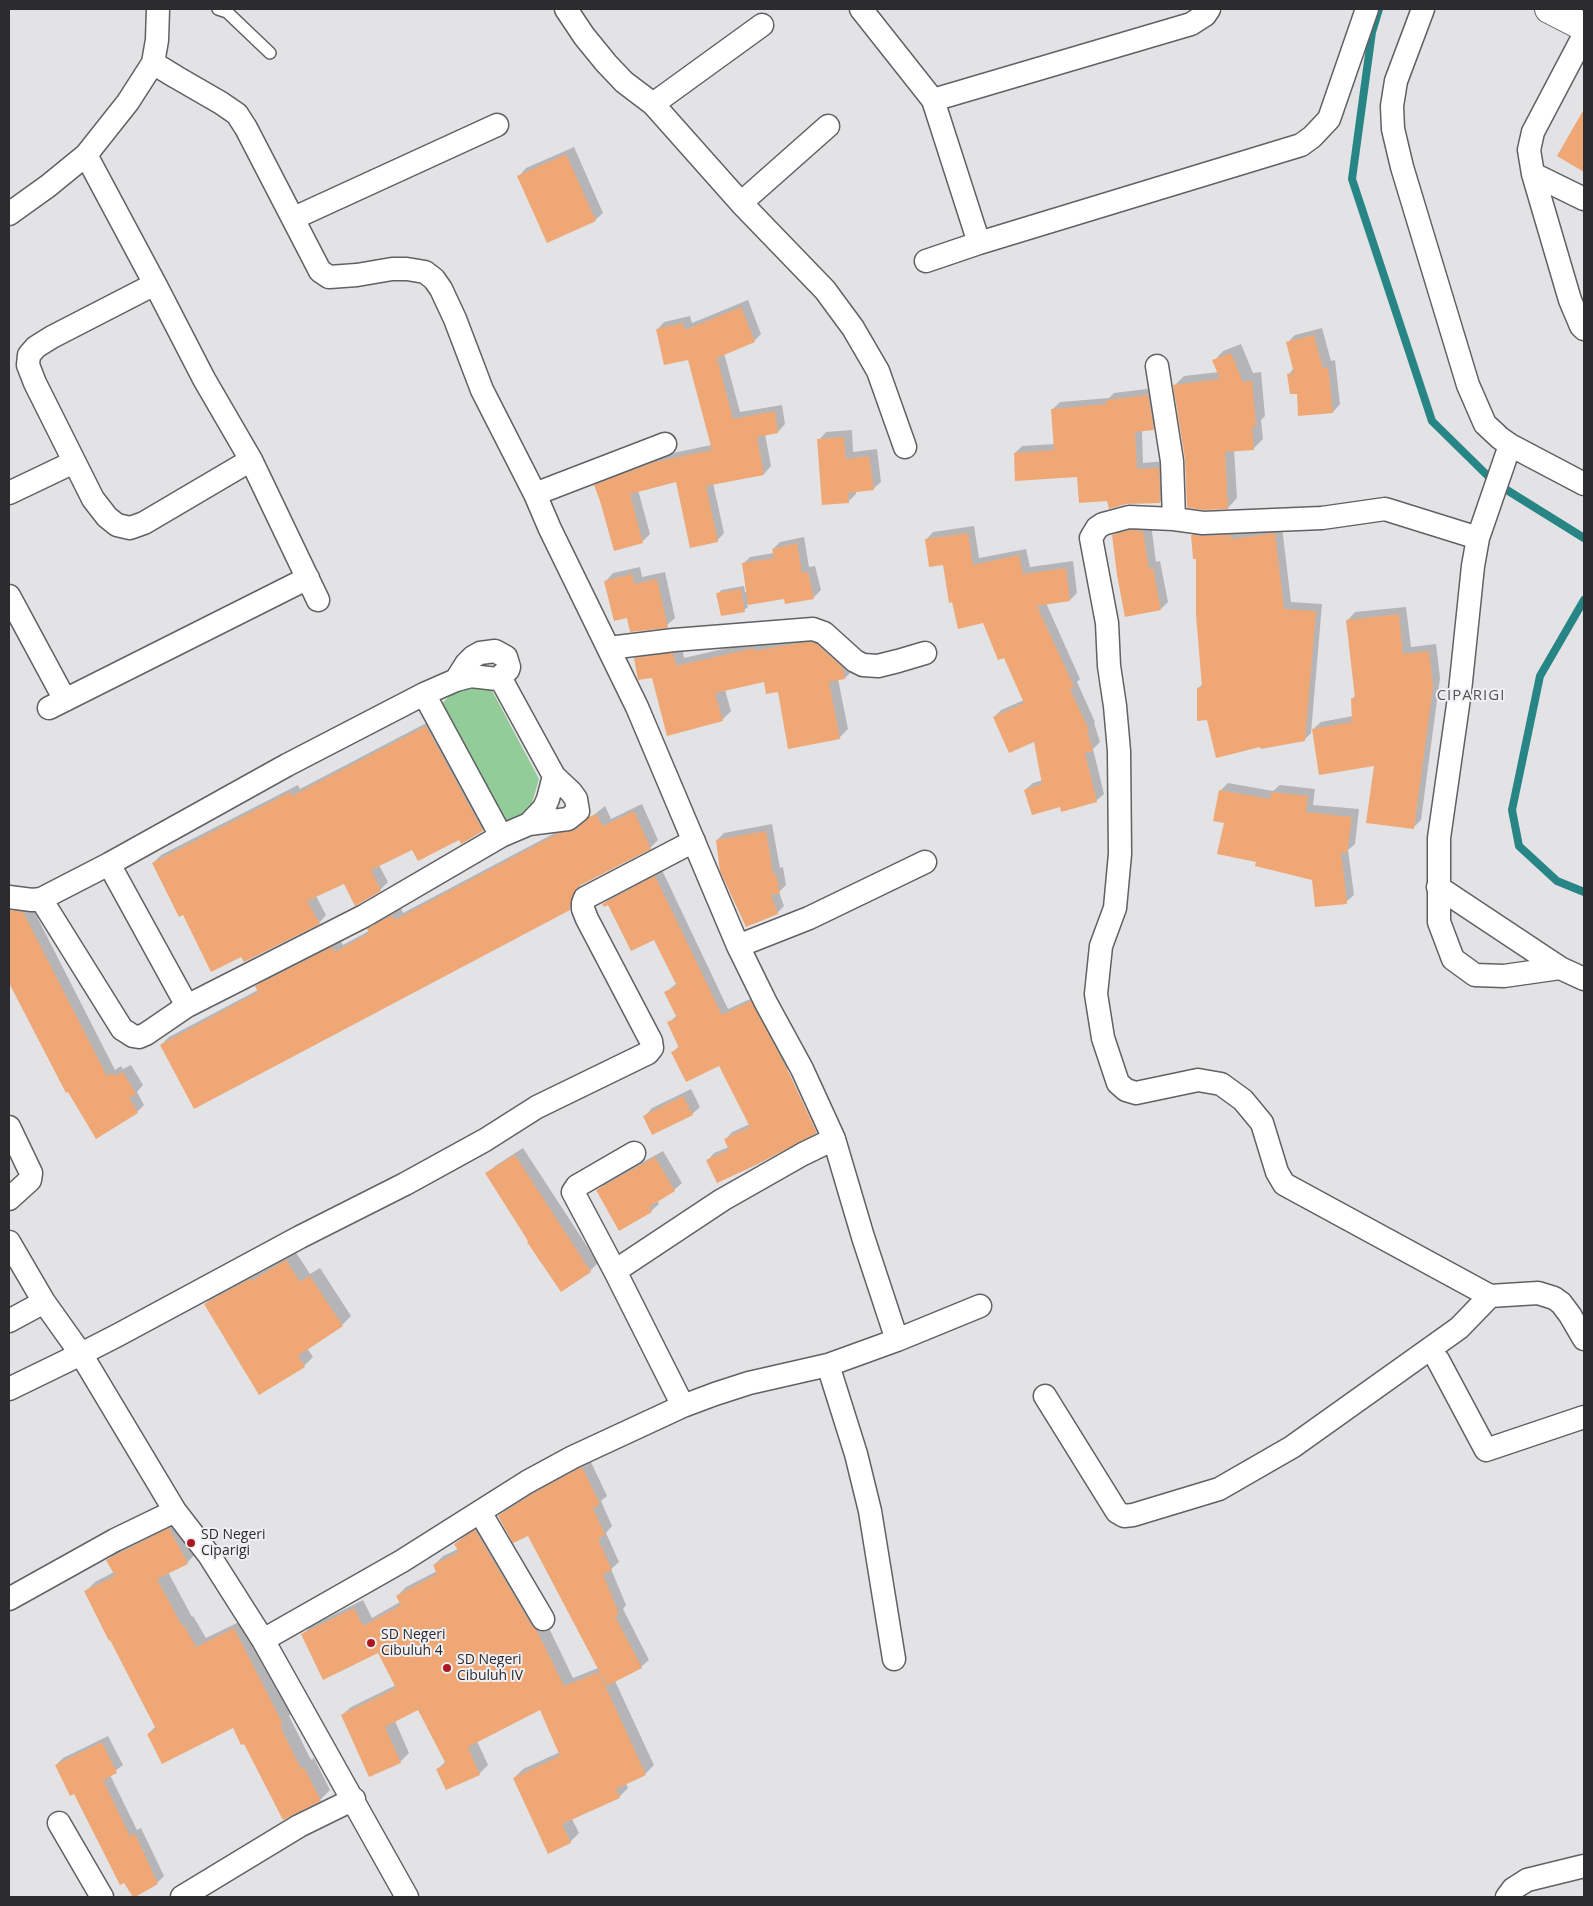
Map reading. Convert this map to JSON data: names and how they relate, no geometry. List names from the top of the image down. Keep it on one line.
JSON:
{"districts":["CIPARIGI"],"places":["SD Negeri Ciparigi","SD Negeri Cibuluh 4","SD Negeri Cibuluh IV"]}
